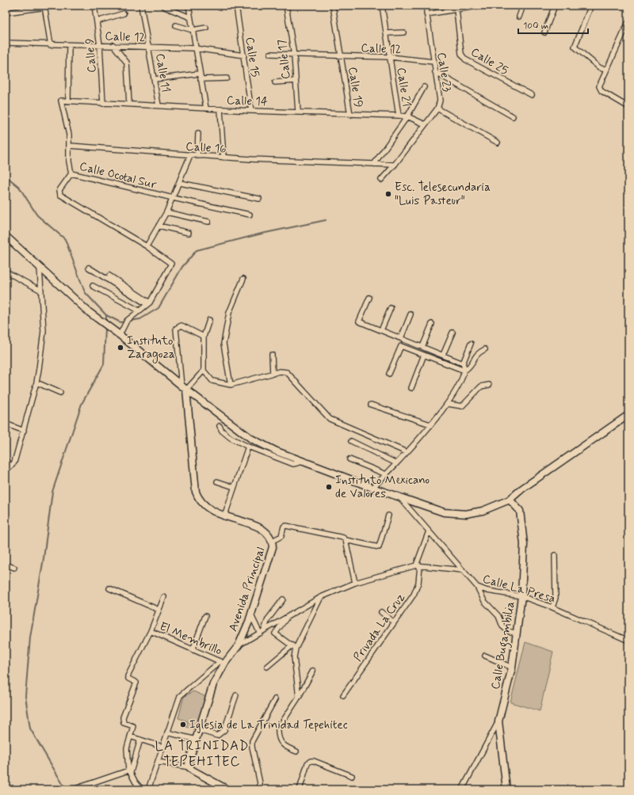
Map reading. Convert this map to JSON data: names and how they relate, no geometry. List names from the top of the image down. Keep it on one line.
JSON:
{"streets":{"street":["Calle 12","Calle 9","Calle 15","Calle 17","Calle 25","Calle 23","Calle 11","Calle 19","Calle 21","Calle 14","Calle 16","Calle Ocotal Sur","Calle La Presa","Avenida Principal","Privada La Cruz","El Membrillo","Calle Bugambilia"]},"crossings":[["Calle 12","Calle 9"],["Calle 12","Calle 15"],["Calle 12","Calle 17"],["Calle 12","Calle 23"],["Calle 12","Calle 11"],["Calle 12","Calle 19"],["Calle 12","Calle 21"],["Calle 9","Calle 14"],["Calle 15","Calle 14"],["Calle 17","Calle 14"],["Calle 23","Calle 14"],["Calle 23","Calle 16"],["Calle 11","Calle 14"],["Calle 19","Calle 14"],["Calle 21","Calle 14"],["Calle La Presa","Privada La Cruz"],["Calle La Presa","Calle Bugambilia"],["Avenida Principal","El Membrillo"]],"districts":["LA TRINIDAD TEPEHITEC"],"places":["Esc. Telesecundaria \"Luis Pasteur\"","Instituto Zaragoza","Instituto Mexicano de Valores","Iglesia de La Trinidad Tepehitec"],"scale_bar":"100 m"}
